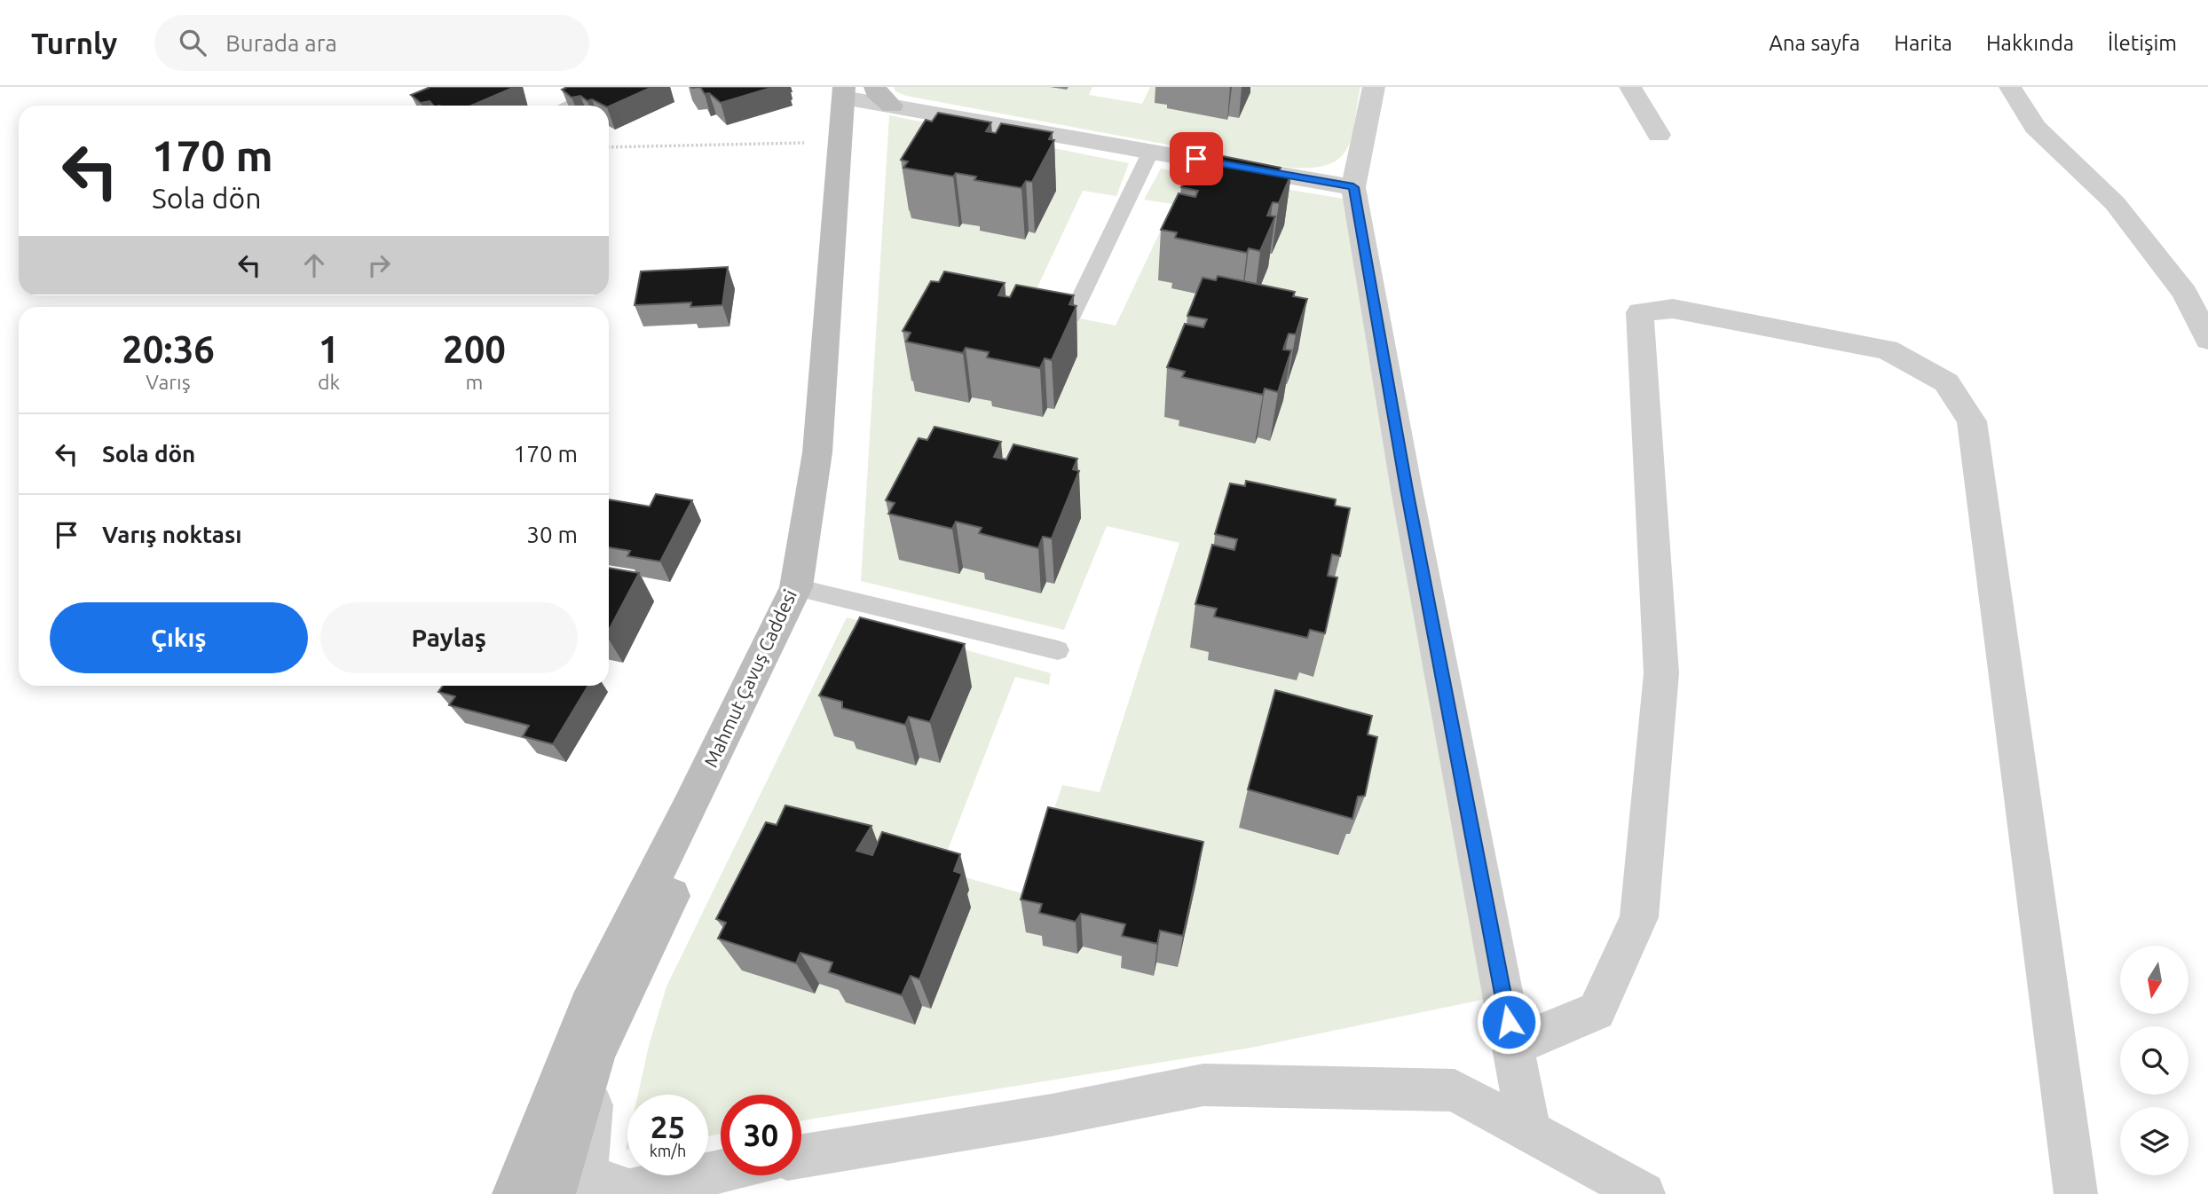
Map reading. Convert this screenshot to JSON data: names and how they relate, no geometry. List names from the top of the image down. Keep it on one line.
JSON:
{"streets":{"main road":["Mahmut Çavuş Caddesi"]},"north":"bottom","page":{"header":"Turnly","search":"Burada ara","nav":["Ana sayfa","Harita","Hakkında","İletişim"],"turn":["170 m","Sola dön"],"eta":["20:36","Varış","1","dk","200","m"],"list":[{"name":"Sola dön","value":"170 m"},{"name":"Varış noktası","value":"30 m"}],"buttons":["Çıkış","Paylaş"],"speed":"25 km/h","limit":"30"}}
